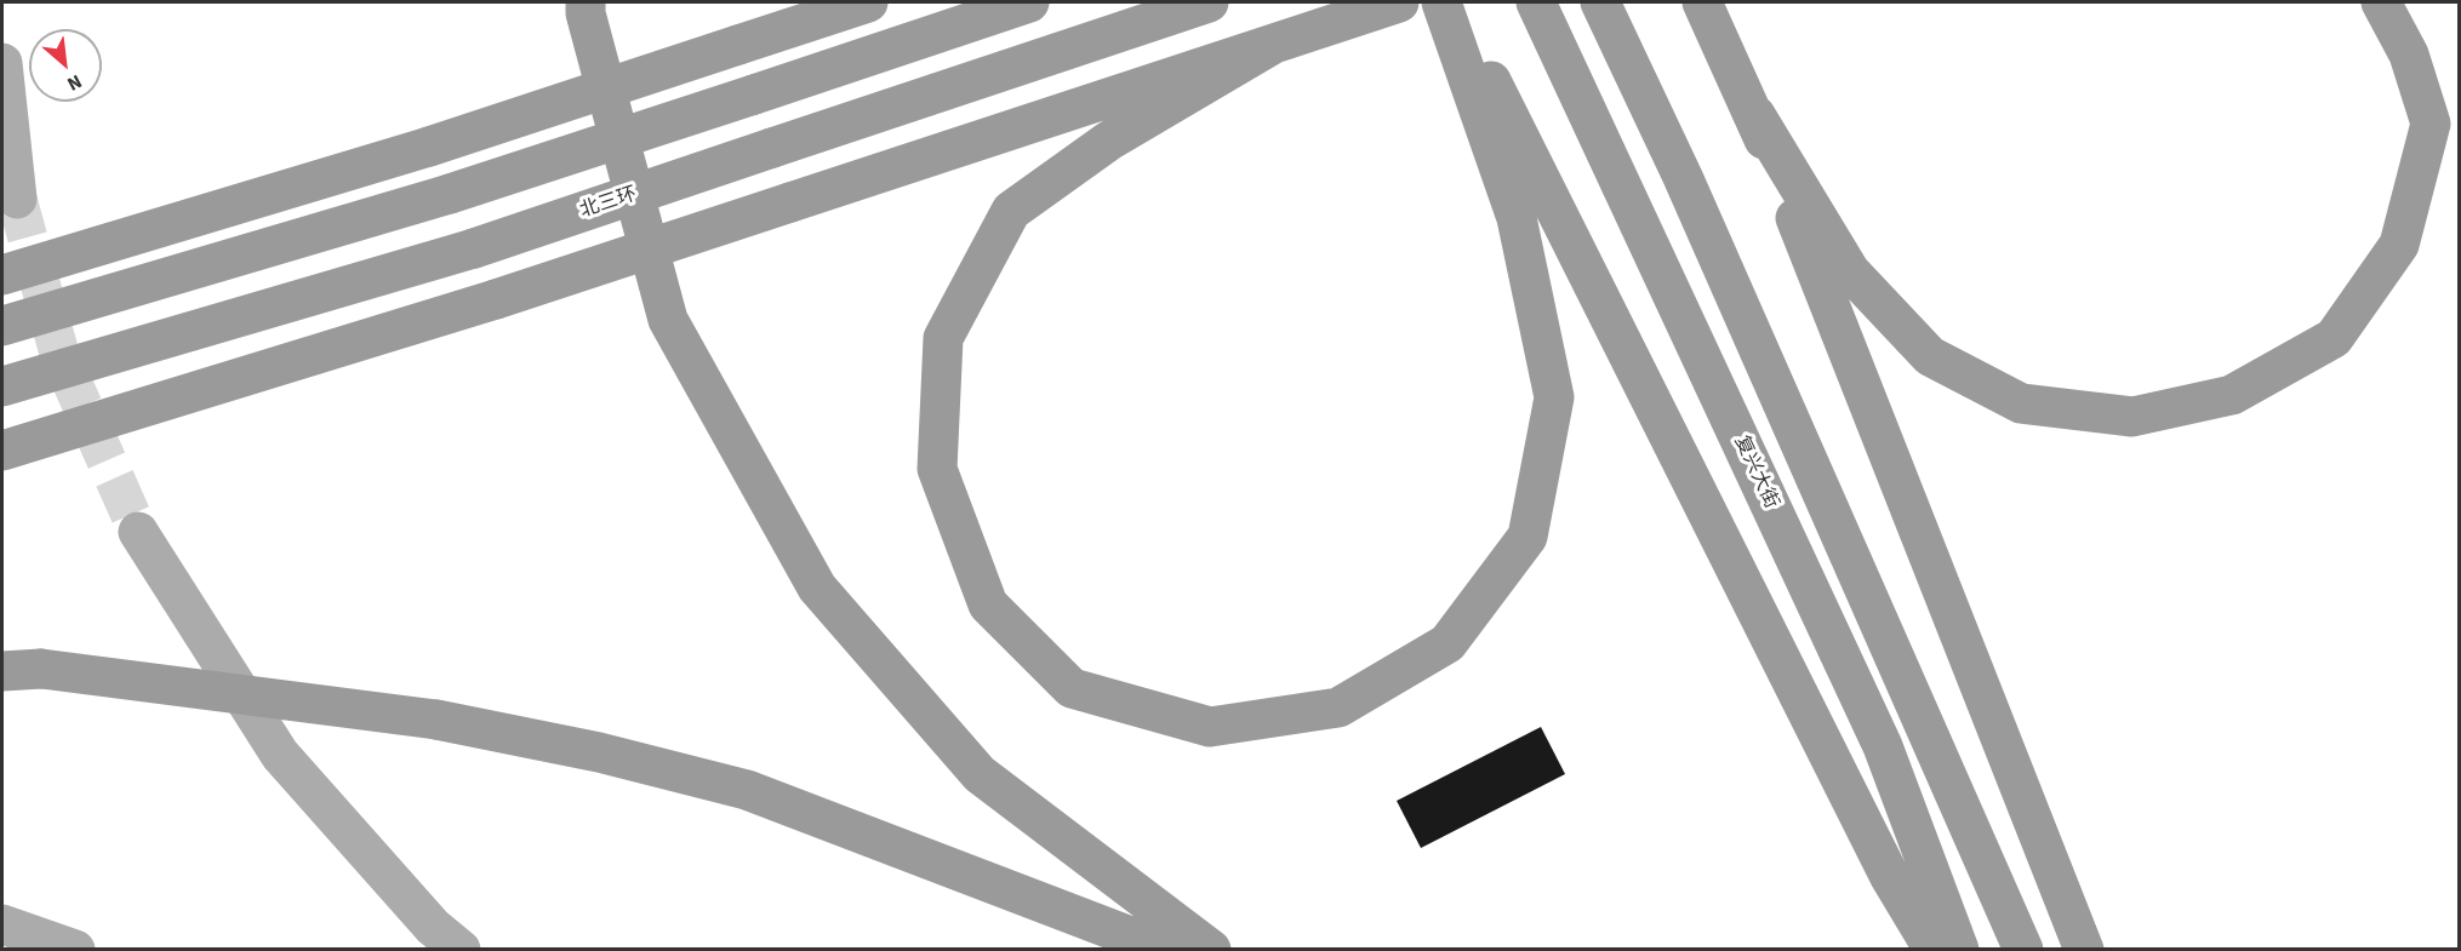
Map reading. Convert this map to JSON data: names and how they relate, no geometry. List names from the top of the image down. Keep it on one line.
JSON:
{"streets":{"highway":["北三环","复兴大街"]},"north":"bottom right"}
